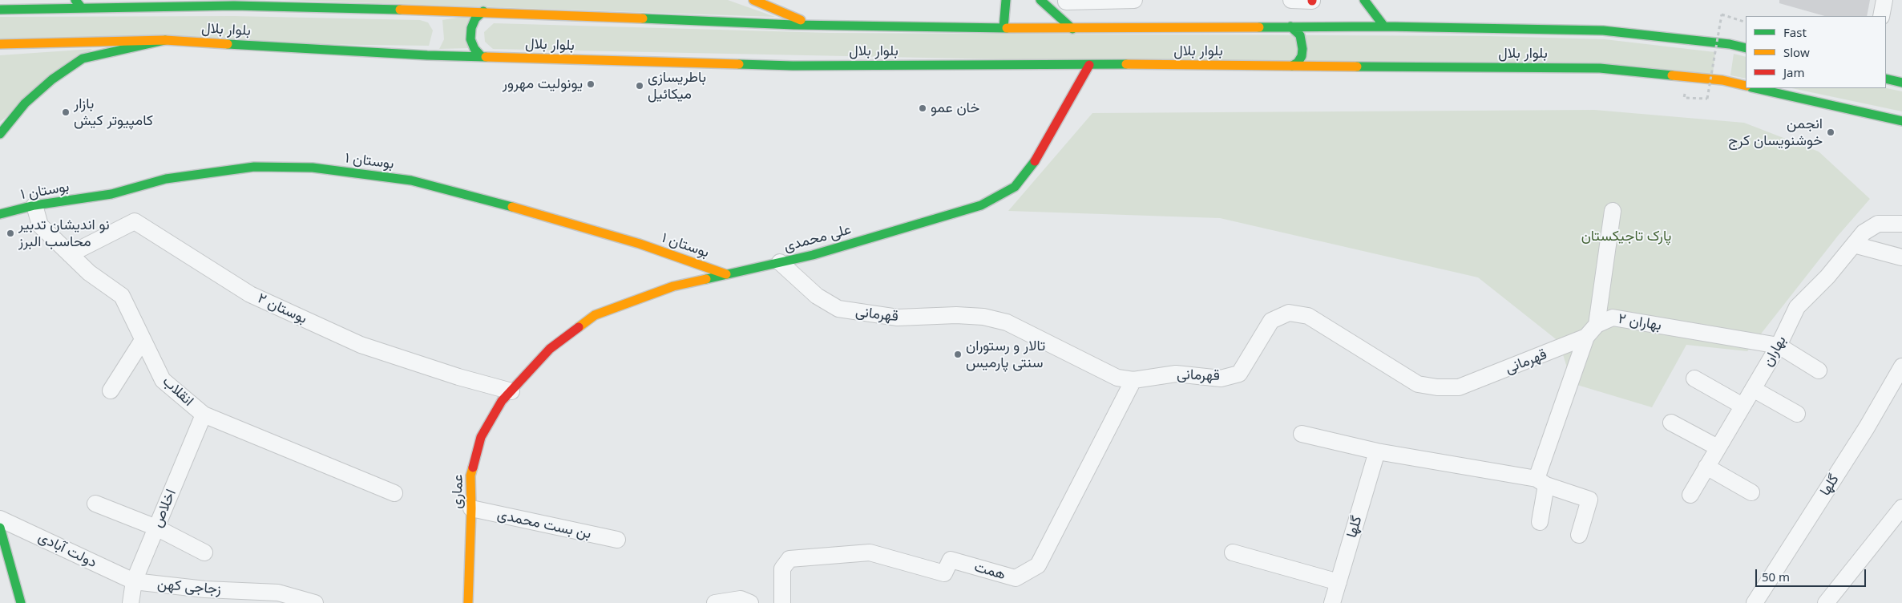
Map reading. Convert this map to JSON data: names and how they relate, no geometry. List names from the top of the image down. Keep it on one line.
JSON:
{"streets":{"main road":["بلوار بلال","بوستان ۱","علی محمدی","عماری"],"street":["بوستان ۲","قهرمانی","بهاران ۲","بهاران","انقلاب","گلها","اخلاص","بن بست محمدی","دولت آبادی","همت","زجاجی کهن"]},"crossings":[["بلوار بلال","علی محمدی"],["بوستان ۱","علی محمدی"],["بوستان ۱","انقلاب"],["علی محمدی","بوستان ۲"],["علی محمدی","قهرمانی"],["علی محمدی","عماری"],["بوستان ۲","انقلاب"],["بوستان ۲","عماری"],["قهرمانی","بهاران ۲"],["قهرمانی","همت"],["بهاران ۲","بهاران"],["انقلاب","اخلاص"],["عماری","بن بست محمدی"],["اخلاص","دولت آبادی"],["اخلاص","زجاجی کهن"],["دولت آبادی","زجاجی کهن"]],"parks":["پارک تاجیکستان"],"places":["یونولیت مهرور","باطریسازی میکائیل","خان عمو","بازار کامپیوتر کیش","انجمن خوشنویسان کرج","نو اندیشان تدبیر محاسب البرز","تالار و رستوران سنتی پارمیس"],"legend":["Fast","Slow","Jam"],"scale_bar":"50 m"}
